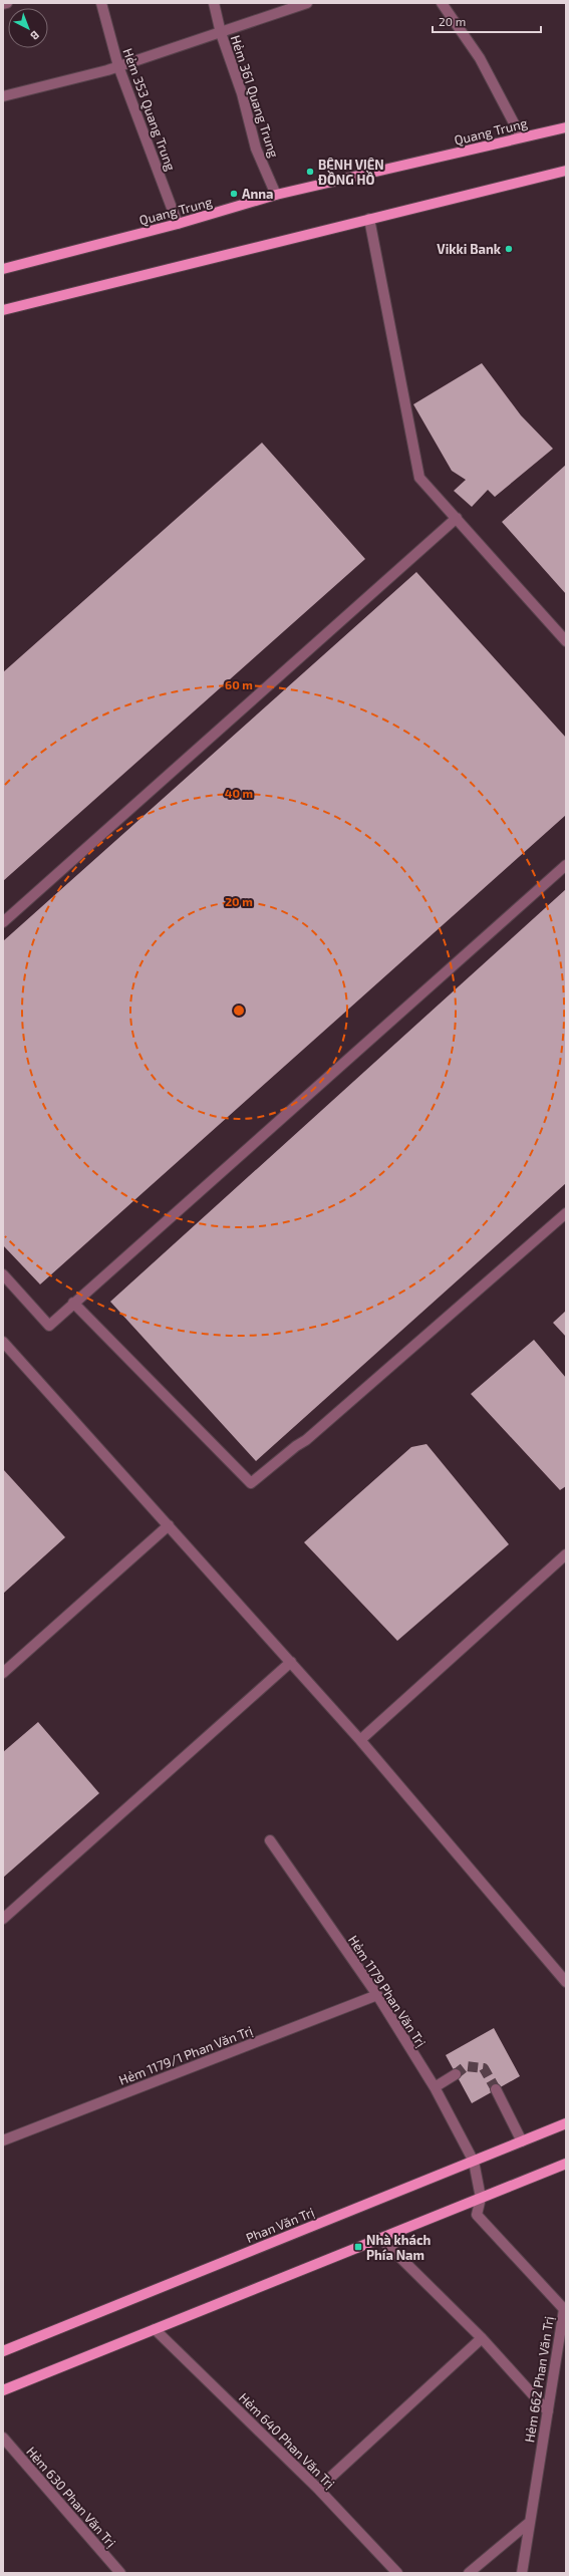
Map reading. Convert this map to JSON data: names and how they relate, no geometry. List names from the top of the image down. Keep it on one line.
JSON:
{"streets":{"main road":["Quang Trung","Phan Văn Trị"],"street":["Hẻm 361 Quang Trung","Hẻm 353 Quang Trung","Hẻm 1179 Phan Văn Trị","Hẻm 1179/1 Phan Văn Trị","Hẻm 662 Phan Văn Trị","Hẻm 640 Phan Văn Trị","Hẻm 630 Phan Văn Trị"]},"crossings":[["Hẻm 361 Quang Trung","Quang Trung"],["Hẻm 353 Quang Trung","Quang Trung"],["Hẻm 1179 Phan Văn Trị","Hẻm 1179/1 Phan Văn Trị"],["Hẻm 1179 Phan Văn Trị","Phan Văn Trị"],["Hẻm 1179 Phan Văn Trị","Hẻm 662 Phan Văn Trị"]],"places":{"other":["BỆNH VIỆN ĐỒNG HỒ","Anna","Vikki Bank"],"transit":["Nhà khách Phía Nam"]},"scale_bar":"20 m","north":"bottom right","rings":["60 m","40 m","20 m"]}
